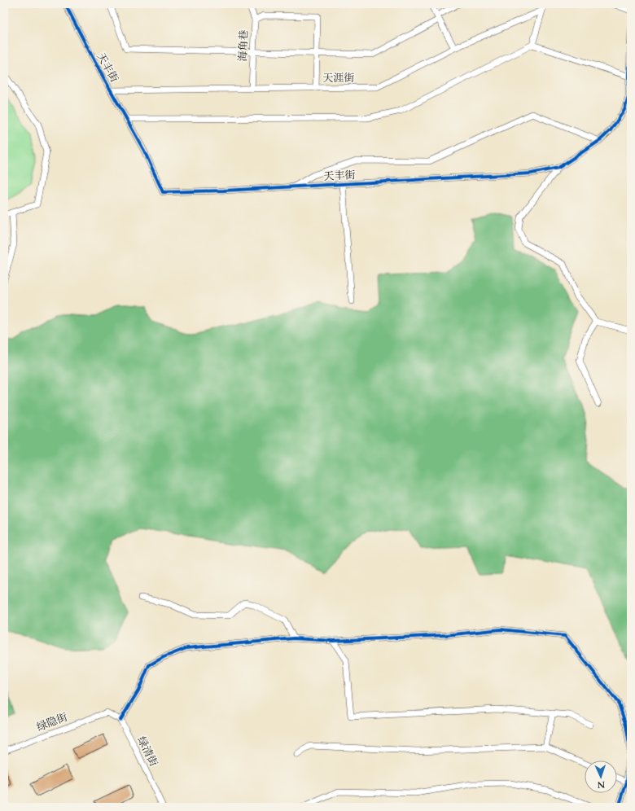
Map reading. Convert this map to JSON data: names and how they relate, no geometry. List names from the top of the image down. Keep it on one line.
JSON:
{"streets":{"street":["海角巷","天丰街","天涯街","绿隐街","绿清街"]},"crossings":[["海角巷","天涯街"],["天丰街","天涯街"],["绿隐街","绿清街"]],"north":"bottom"}
